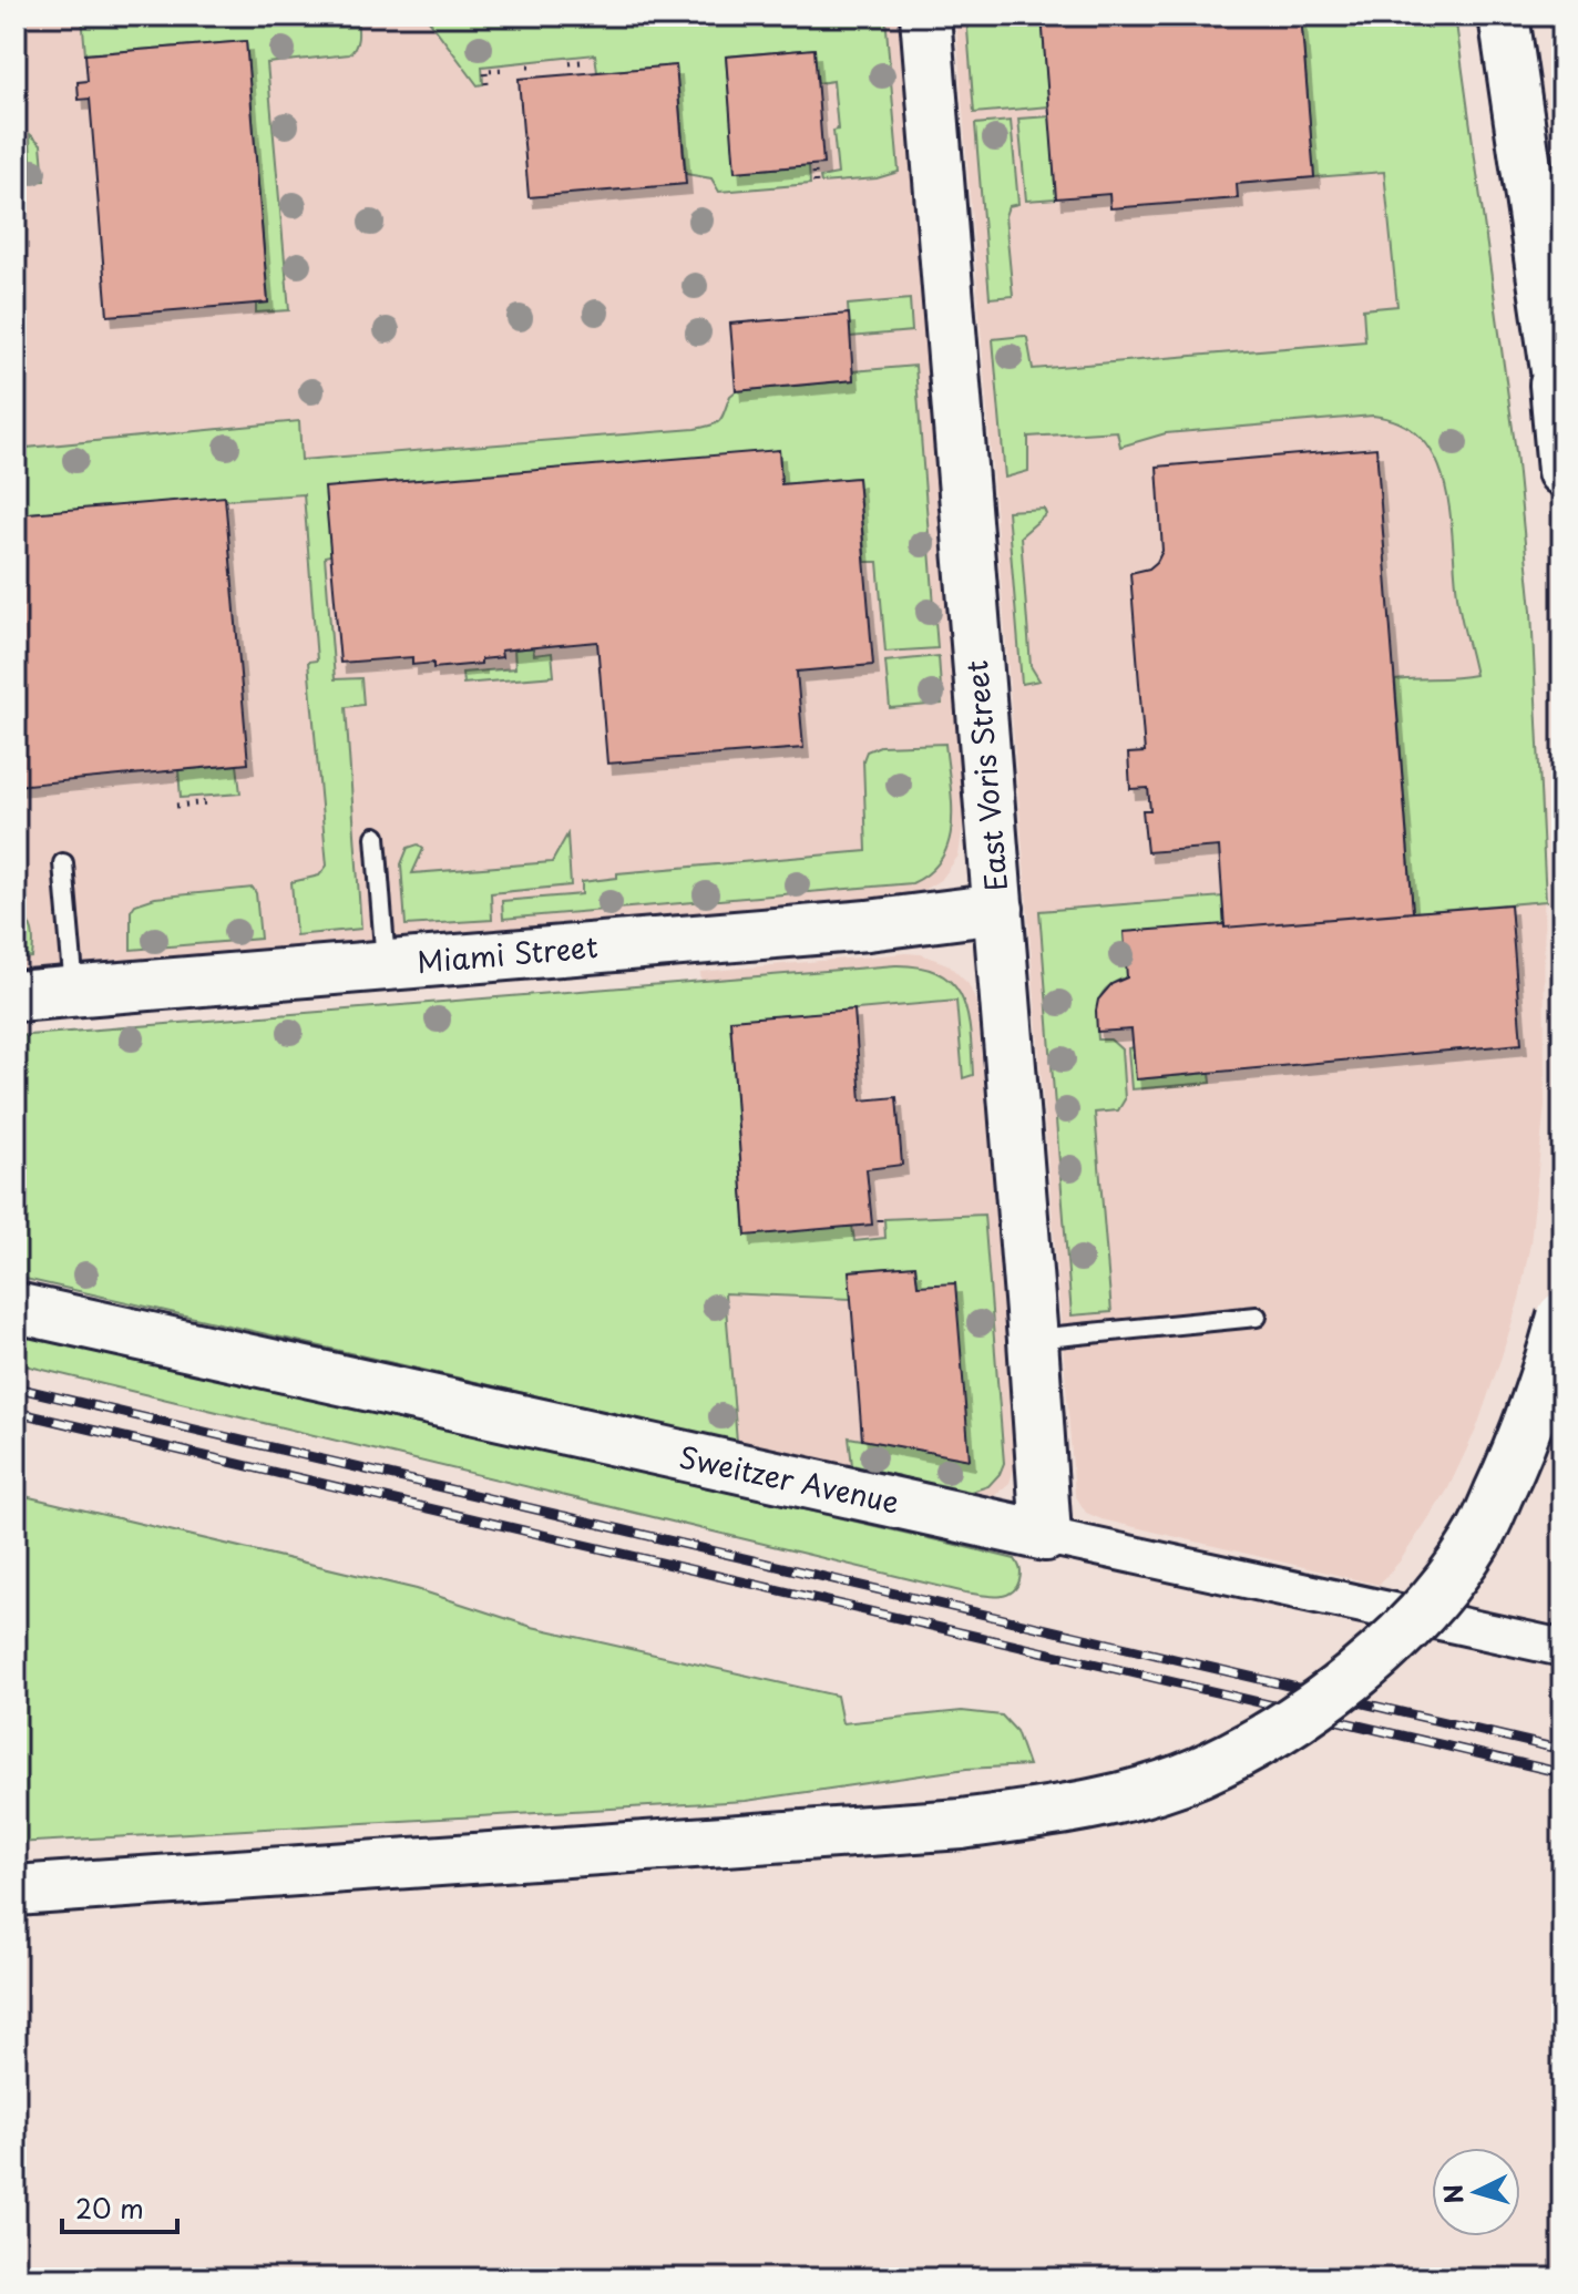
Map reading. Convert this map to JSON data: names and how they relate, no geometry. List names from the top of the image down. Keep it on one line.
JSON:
{"streets":{"main road":["East Voris Street","Miami Street","Sweitzer Avenue"]},"crossings":[["East Voris Street","Miami Street"],["East Voris Street","Sweitzer Avenue"]],"scale_bar":"20 m","north":"left"}
